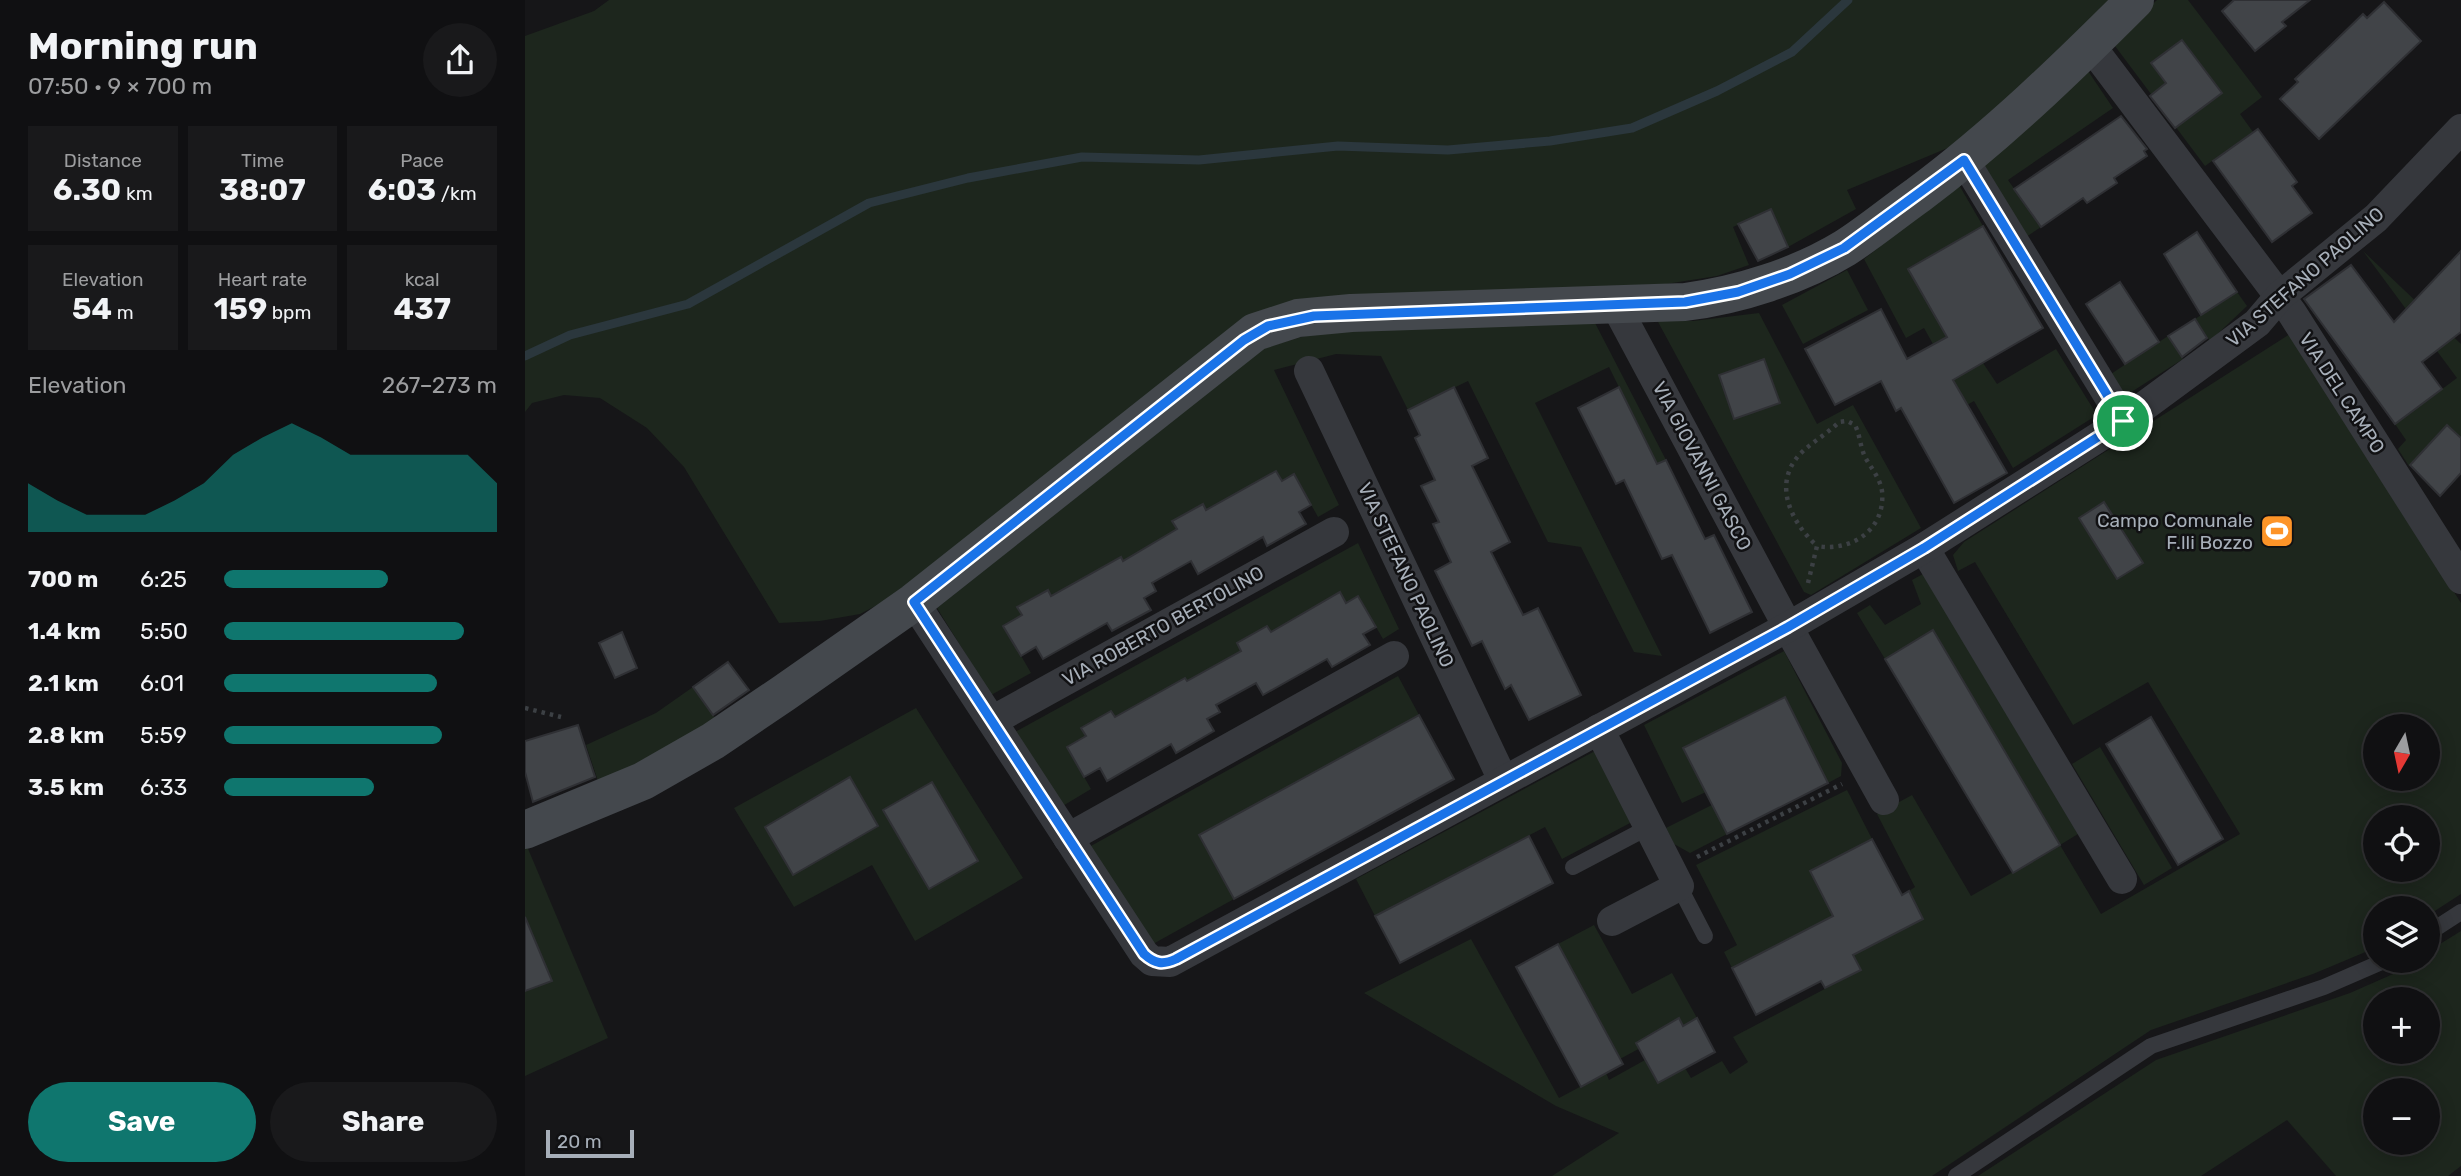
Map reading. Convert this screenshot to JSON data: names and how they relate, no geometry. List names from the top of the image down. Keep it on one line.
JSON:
{"streets":{"street":["VIA STEFANO PAOLINO","VIA DEL CAMPO","VIA GIOVANNI GASCO","VIA ROBERTO BERTOLINO"]},"crossings":[["VIA STEFANO PAOLINO","VIA DEL CAMPO"],["VIA STEFANO PAOLINO","VIA GIOVANNI GASCO"]],"places":{"sports":["Campo Comunale F.lli Bozzo"]},"scale_bar":"20 m","north":"bottom","page":{"heading":["Morning run","07:50 · 9 × 700 m"],"stats":[["Distance","6.30 km"],["Time","38:07"],["Pace","6:03 /km"],["Elevation","54 m"],["Heart rate","159 bpm"],["kcal","437"]],"chart":["Elevation","267–273 m"],"list":[{"name":"700 m","note":"6:25"},{"name":"1.4 km","note":"5:50"},{"name":"2.1 km","note":"6:01"},{"name":"2.8 km","note":"5:59"},{"name":"3.5 km","note":"6:33"}],"map_buttons":["+","−"],"buttons":["Save","Share"],"scale":"20 m"}}
